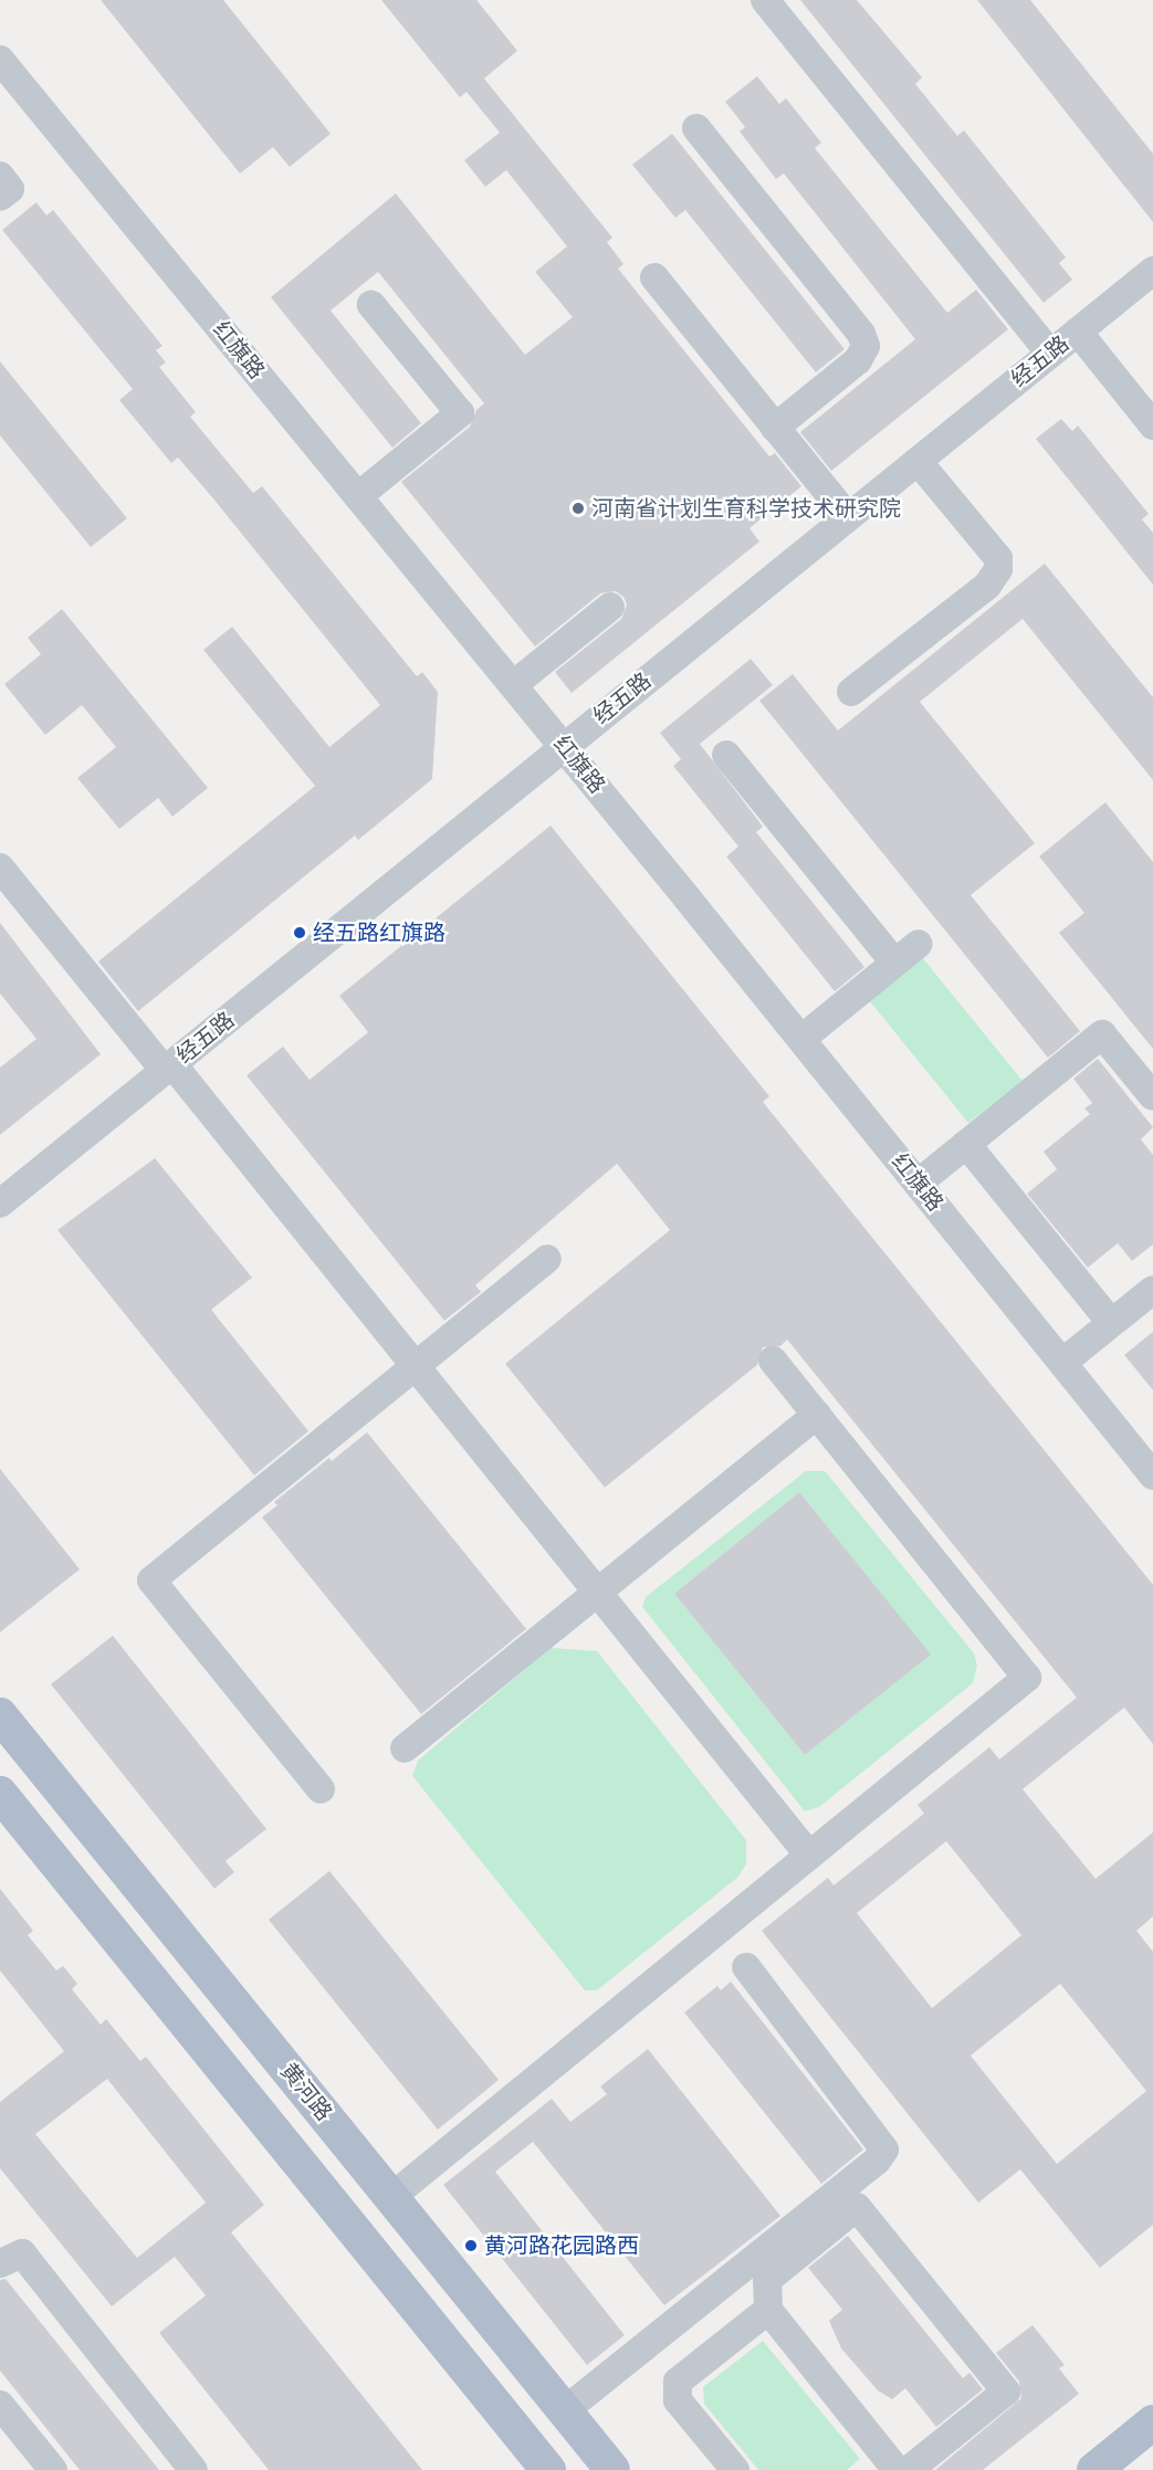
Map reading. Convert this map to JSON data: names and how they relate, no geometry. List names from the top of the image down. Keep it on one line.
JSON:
{"streets":{"main road":["黄河路"],"street":["红旗路","经五路"]},"crossings":[["红旗路","经五路"]],"places":["河南省计划生育科学技术研究院","经五路红旗路","黄河路花园路西"]}
